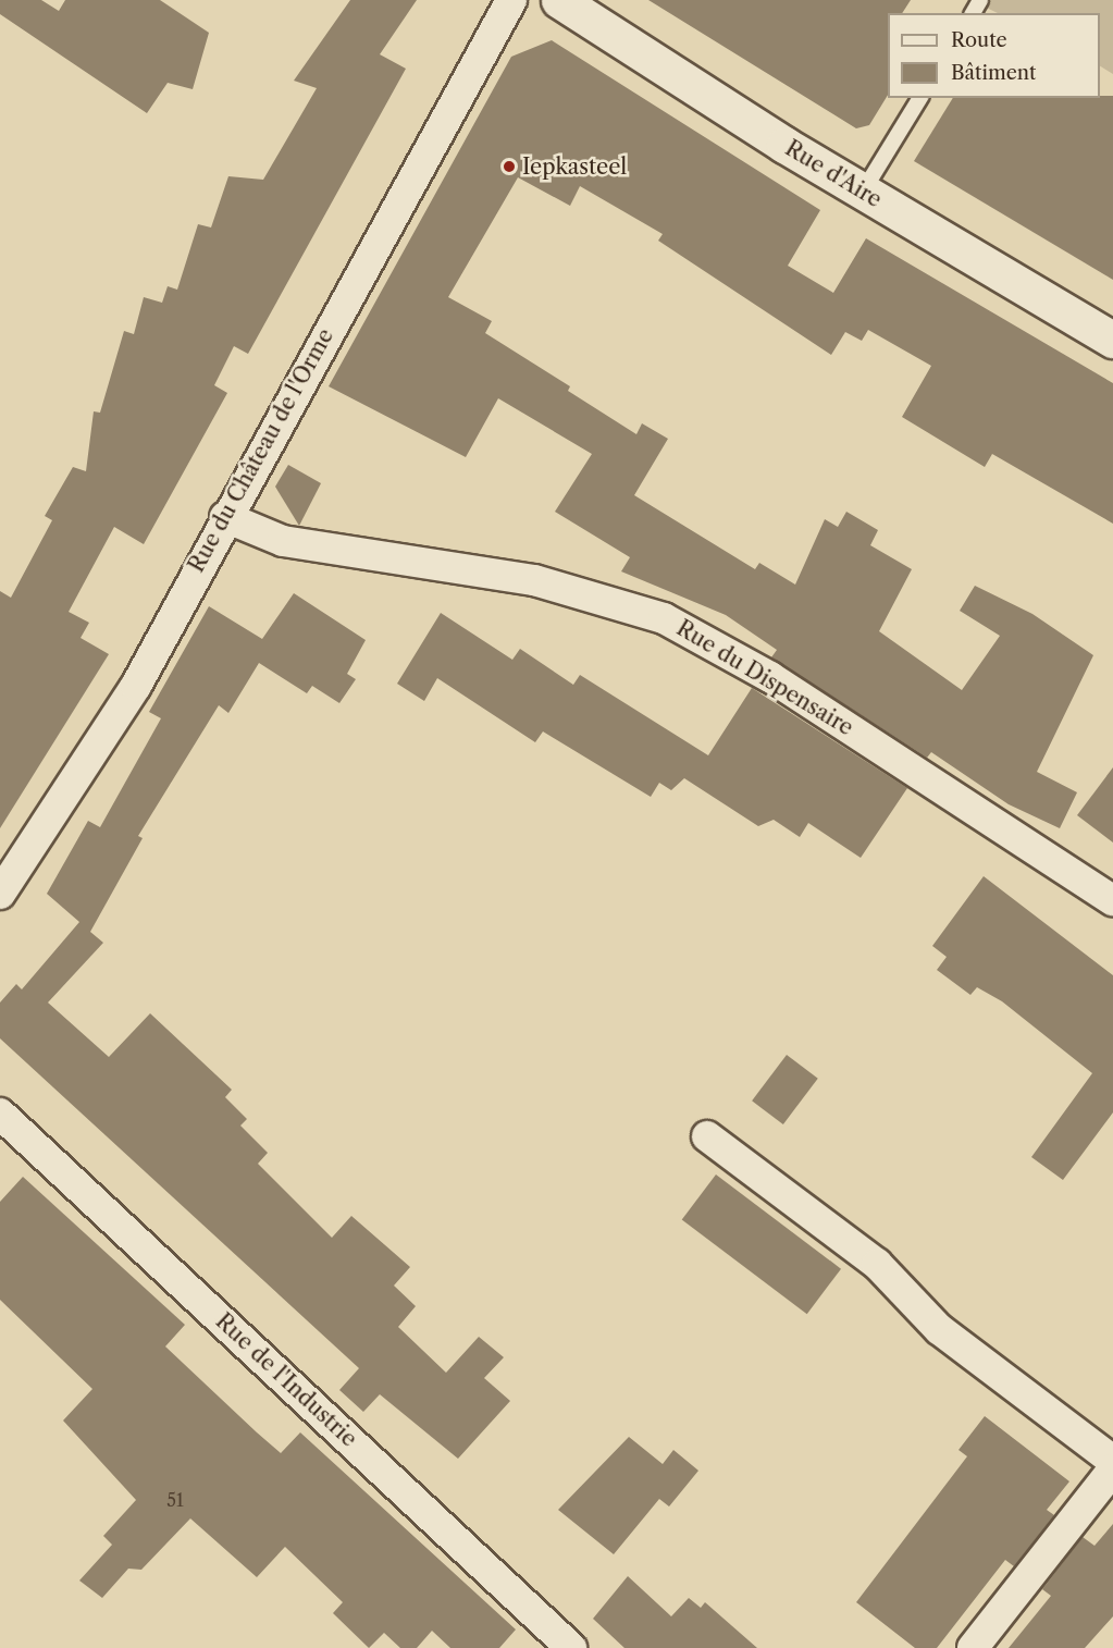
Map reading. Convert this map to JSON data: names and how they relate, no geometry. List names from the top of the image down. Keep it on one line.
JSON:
{"streets":{"main road":["Rue d'Aire"],"street":["Rue du Château de l'Orme","Rue du Dispensaire","Rue de l'Industrie"]},"crossings":[["Rue du Château de l'Orme","Rue du Dispensaire"]],"places":["Iepkasteel"],"house_numbers":["51"],"legend":["Route","Bâtiment"]}
